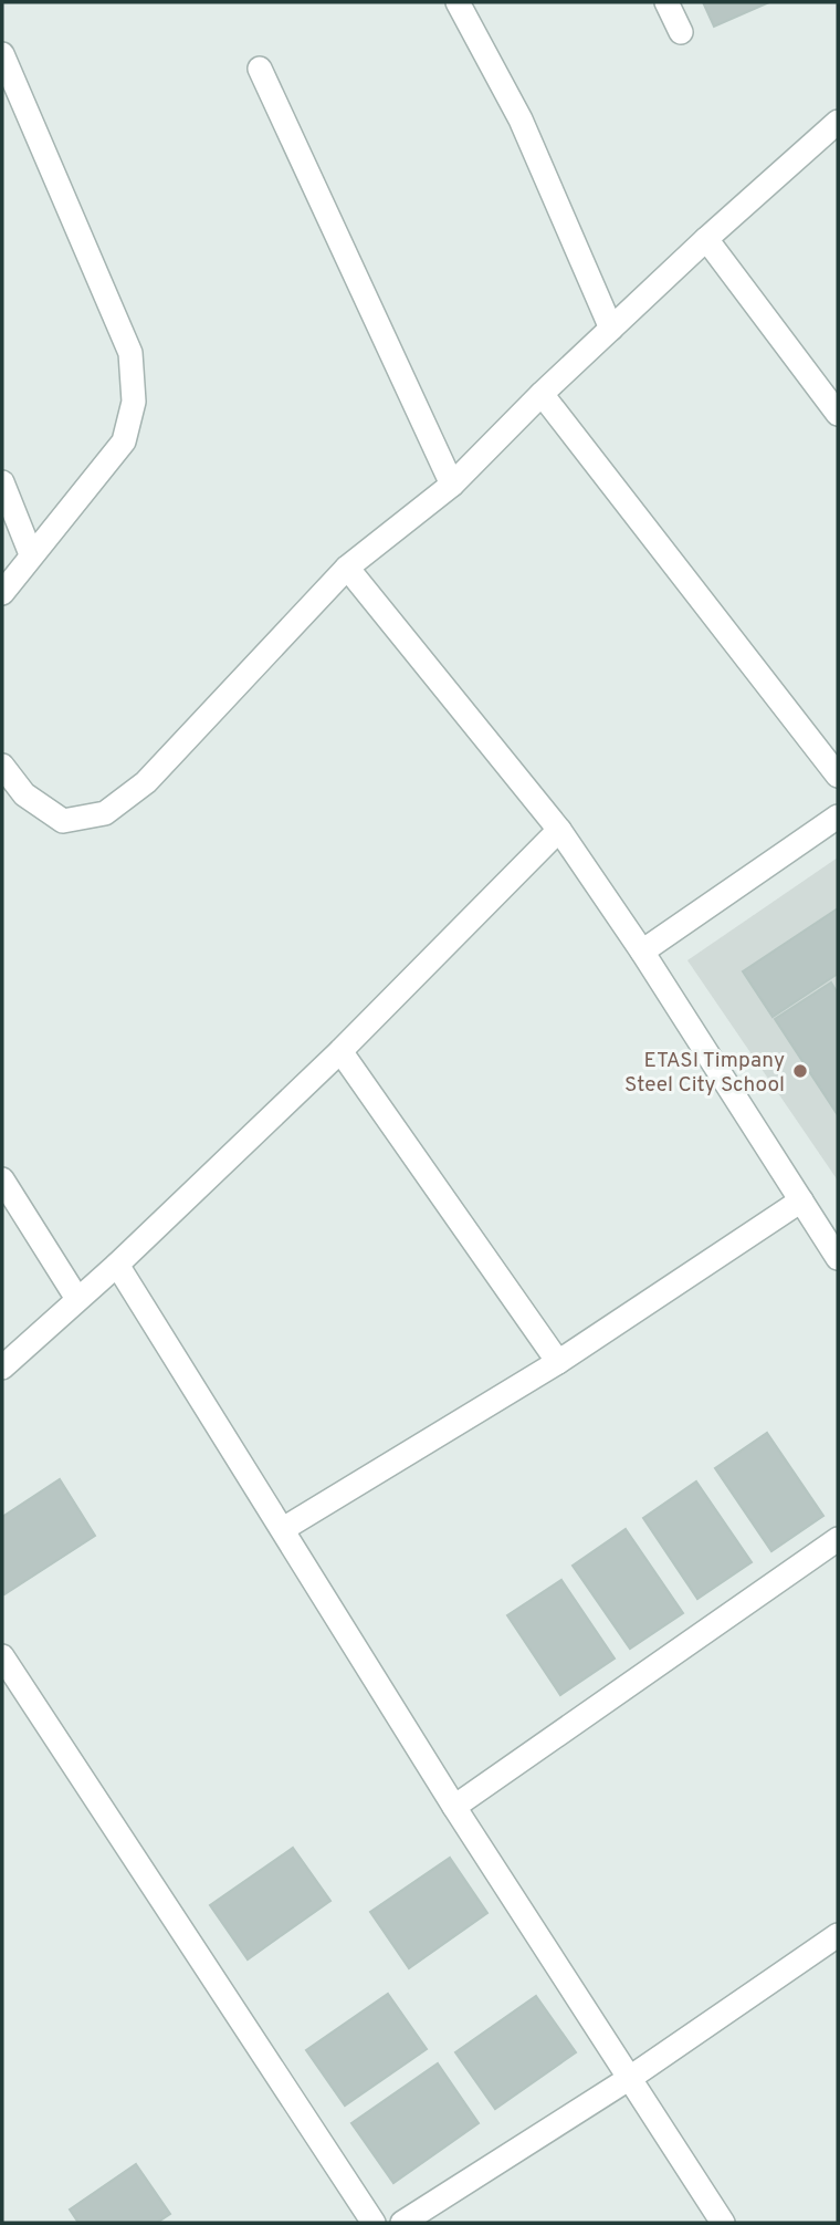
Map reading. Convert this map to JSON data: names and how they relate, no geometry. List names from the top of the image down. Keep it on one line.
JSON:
{"places":["ETASI Timpany Steel City School"]}
